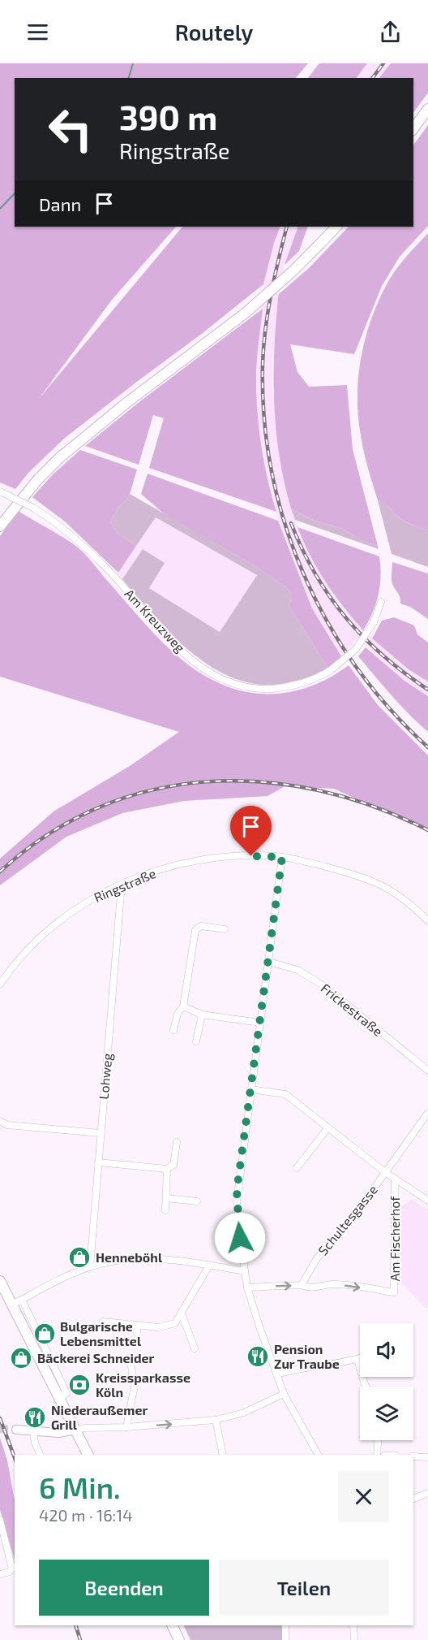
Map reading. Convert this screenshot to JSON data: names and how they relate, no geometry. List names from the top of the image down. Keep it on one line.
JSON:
{"streets":{"street":["Am Kreuzweg","Ringstraße","Frickestraße","Lohweg","Schultesgasse","Am Fischerhof"]},"crossings":[["Ringstraße","Lohweg"],["Schultesgasse","Am Fischerhof"]],"places":{"shop":["Henneböhl","Bulgarische Lebensmittel","Bäckerei Schneider"],"restaurant":["Pension Zur Traube","Niederaußemer Grill"],"bank":["Kreissparkasse Köln"]},"page":{"header":"Routely","turn":["390 m","Ringstraße"],"then":"Dann","heading":["6 Min.","420 m · 16:14"],"buttons":["Beenden","Teilen"]}}
